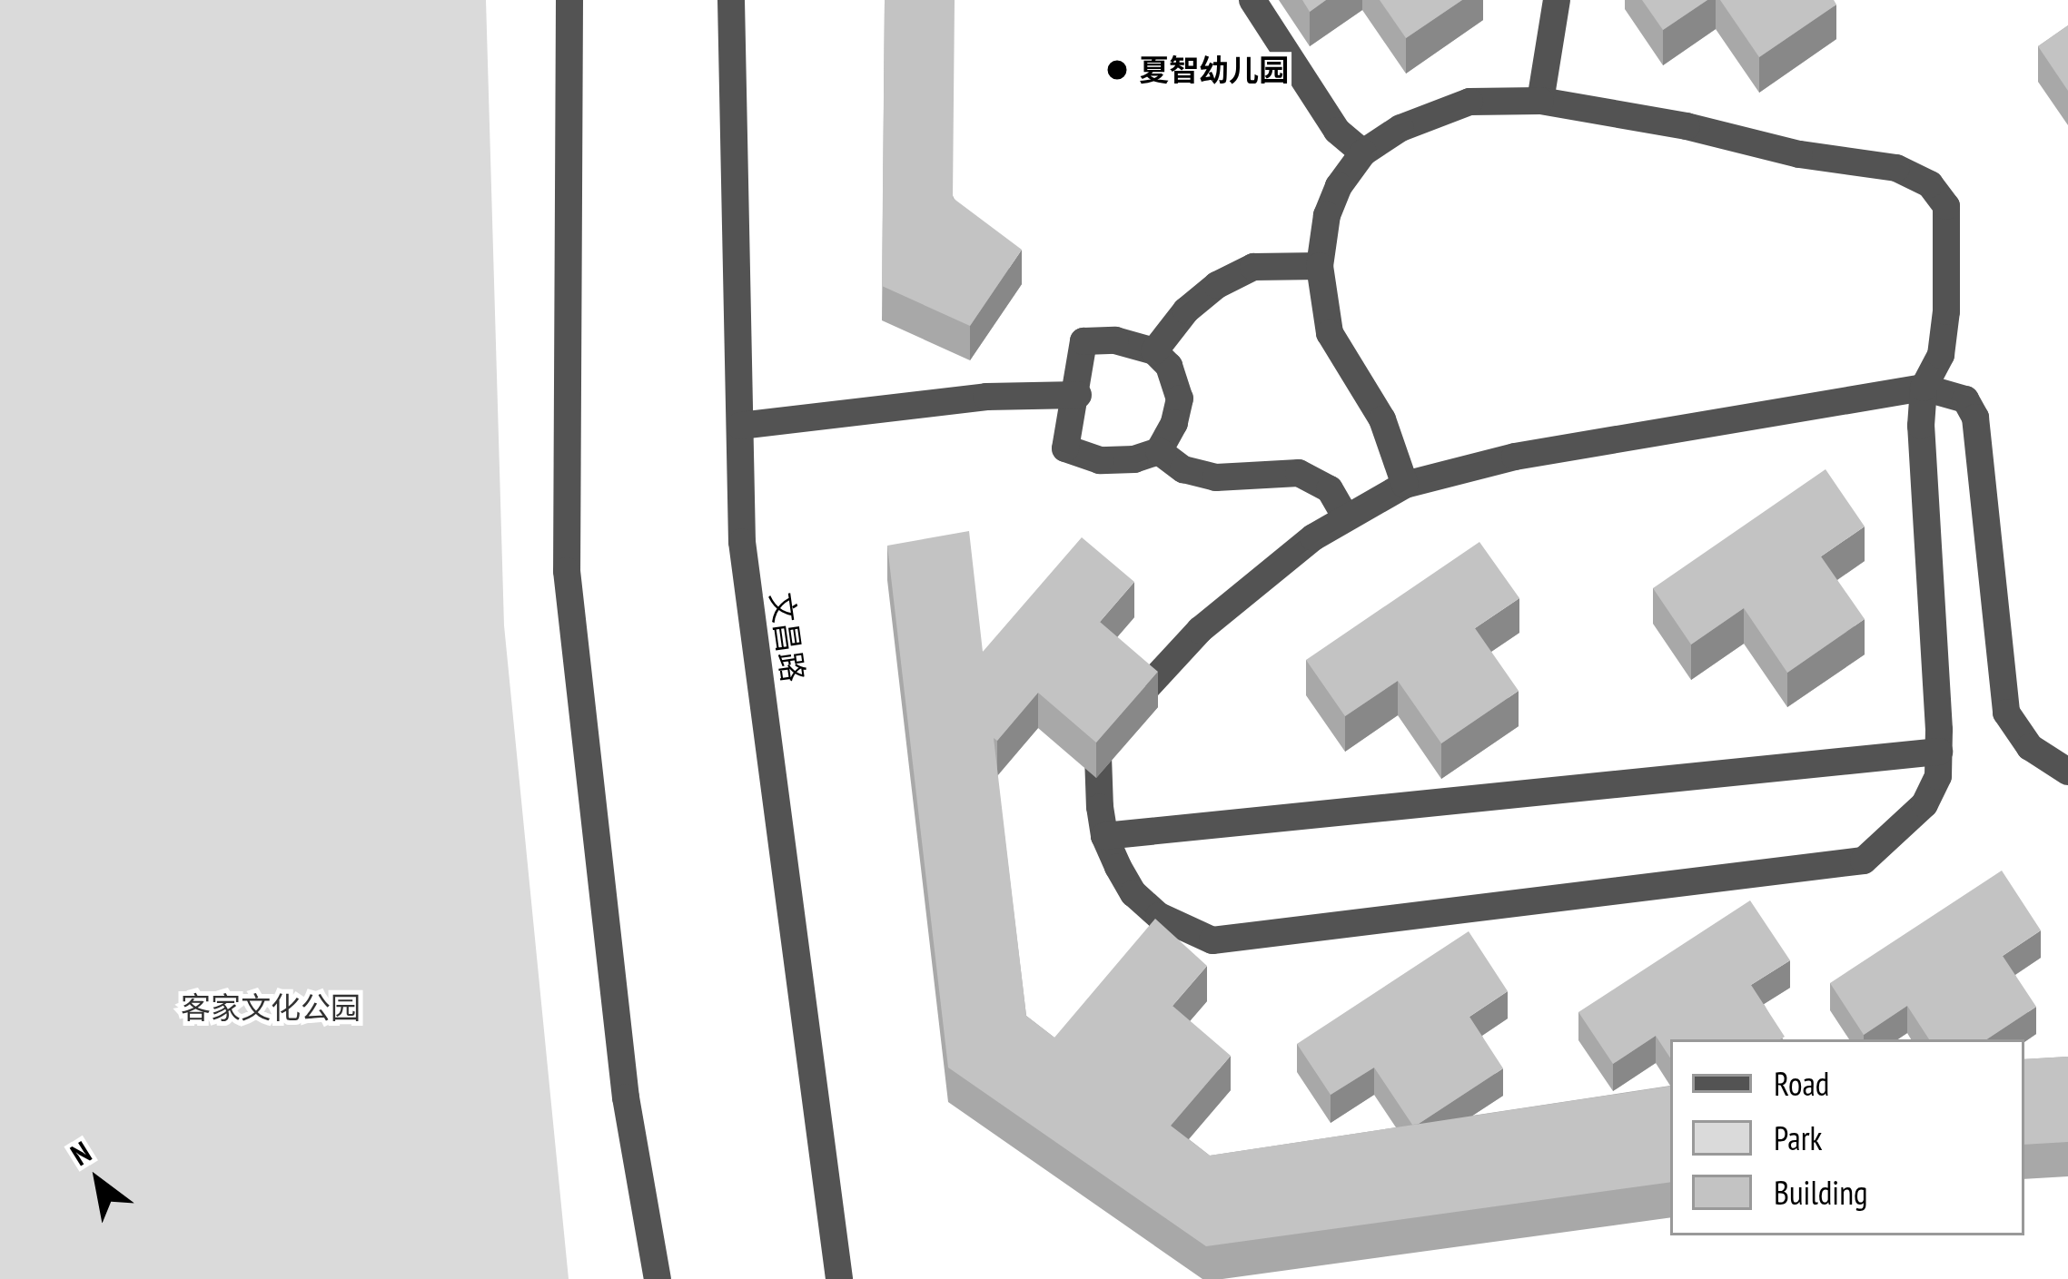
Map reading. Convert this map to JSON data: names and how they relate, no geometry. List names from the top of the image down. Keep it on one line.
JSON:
{"streets":{"street":["文昌路"]},"parks":["客家文化公园"],"places":["夏智幼儿园"],"legend":["Road","Park","Building"],"north":"top left"}
